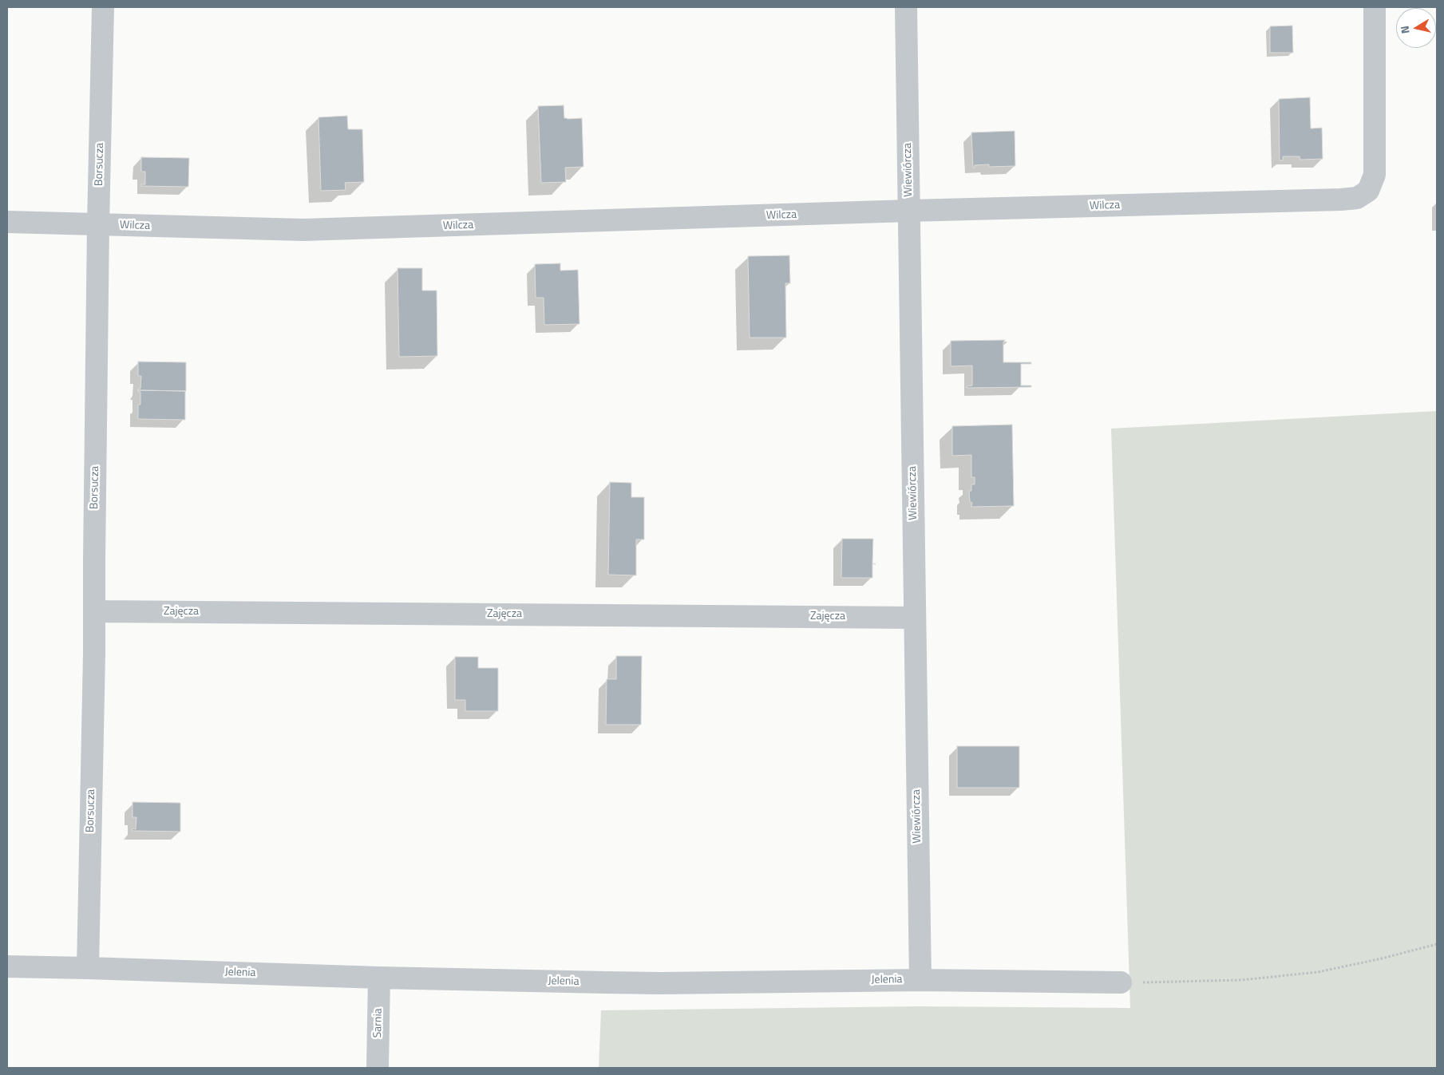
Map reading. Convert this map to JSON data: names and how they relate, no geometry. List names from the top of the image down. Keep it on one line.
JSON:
{"streets":{"street":["Borsucza","Wiewiórcza","Wilcza","Zajęcza","Jelenia","Sarnia"]},"crossings":[["Borsucza","Wilcza"],["Borsucza","Zajęcza"],["Borsucza","Jelenia"],["Wiewiórcza","Wilcza"],["Wiewiórcza","Zajęcza"],["Wiewiórcza","Jelenia"],["Jelenia","Sarnia"]],"north":"left"}
